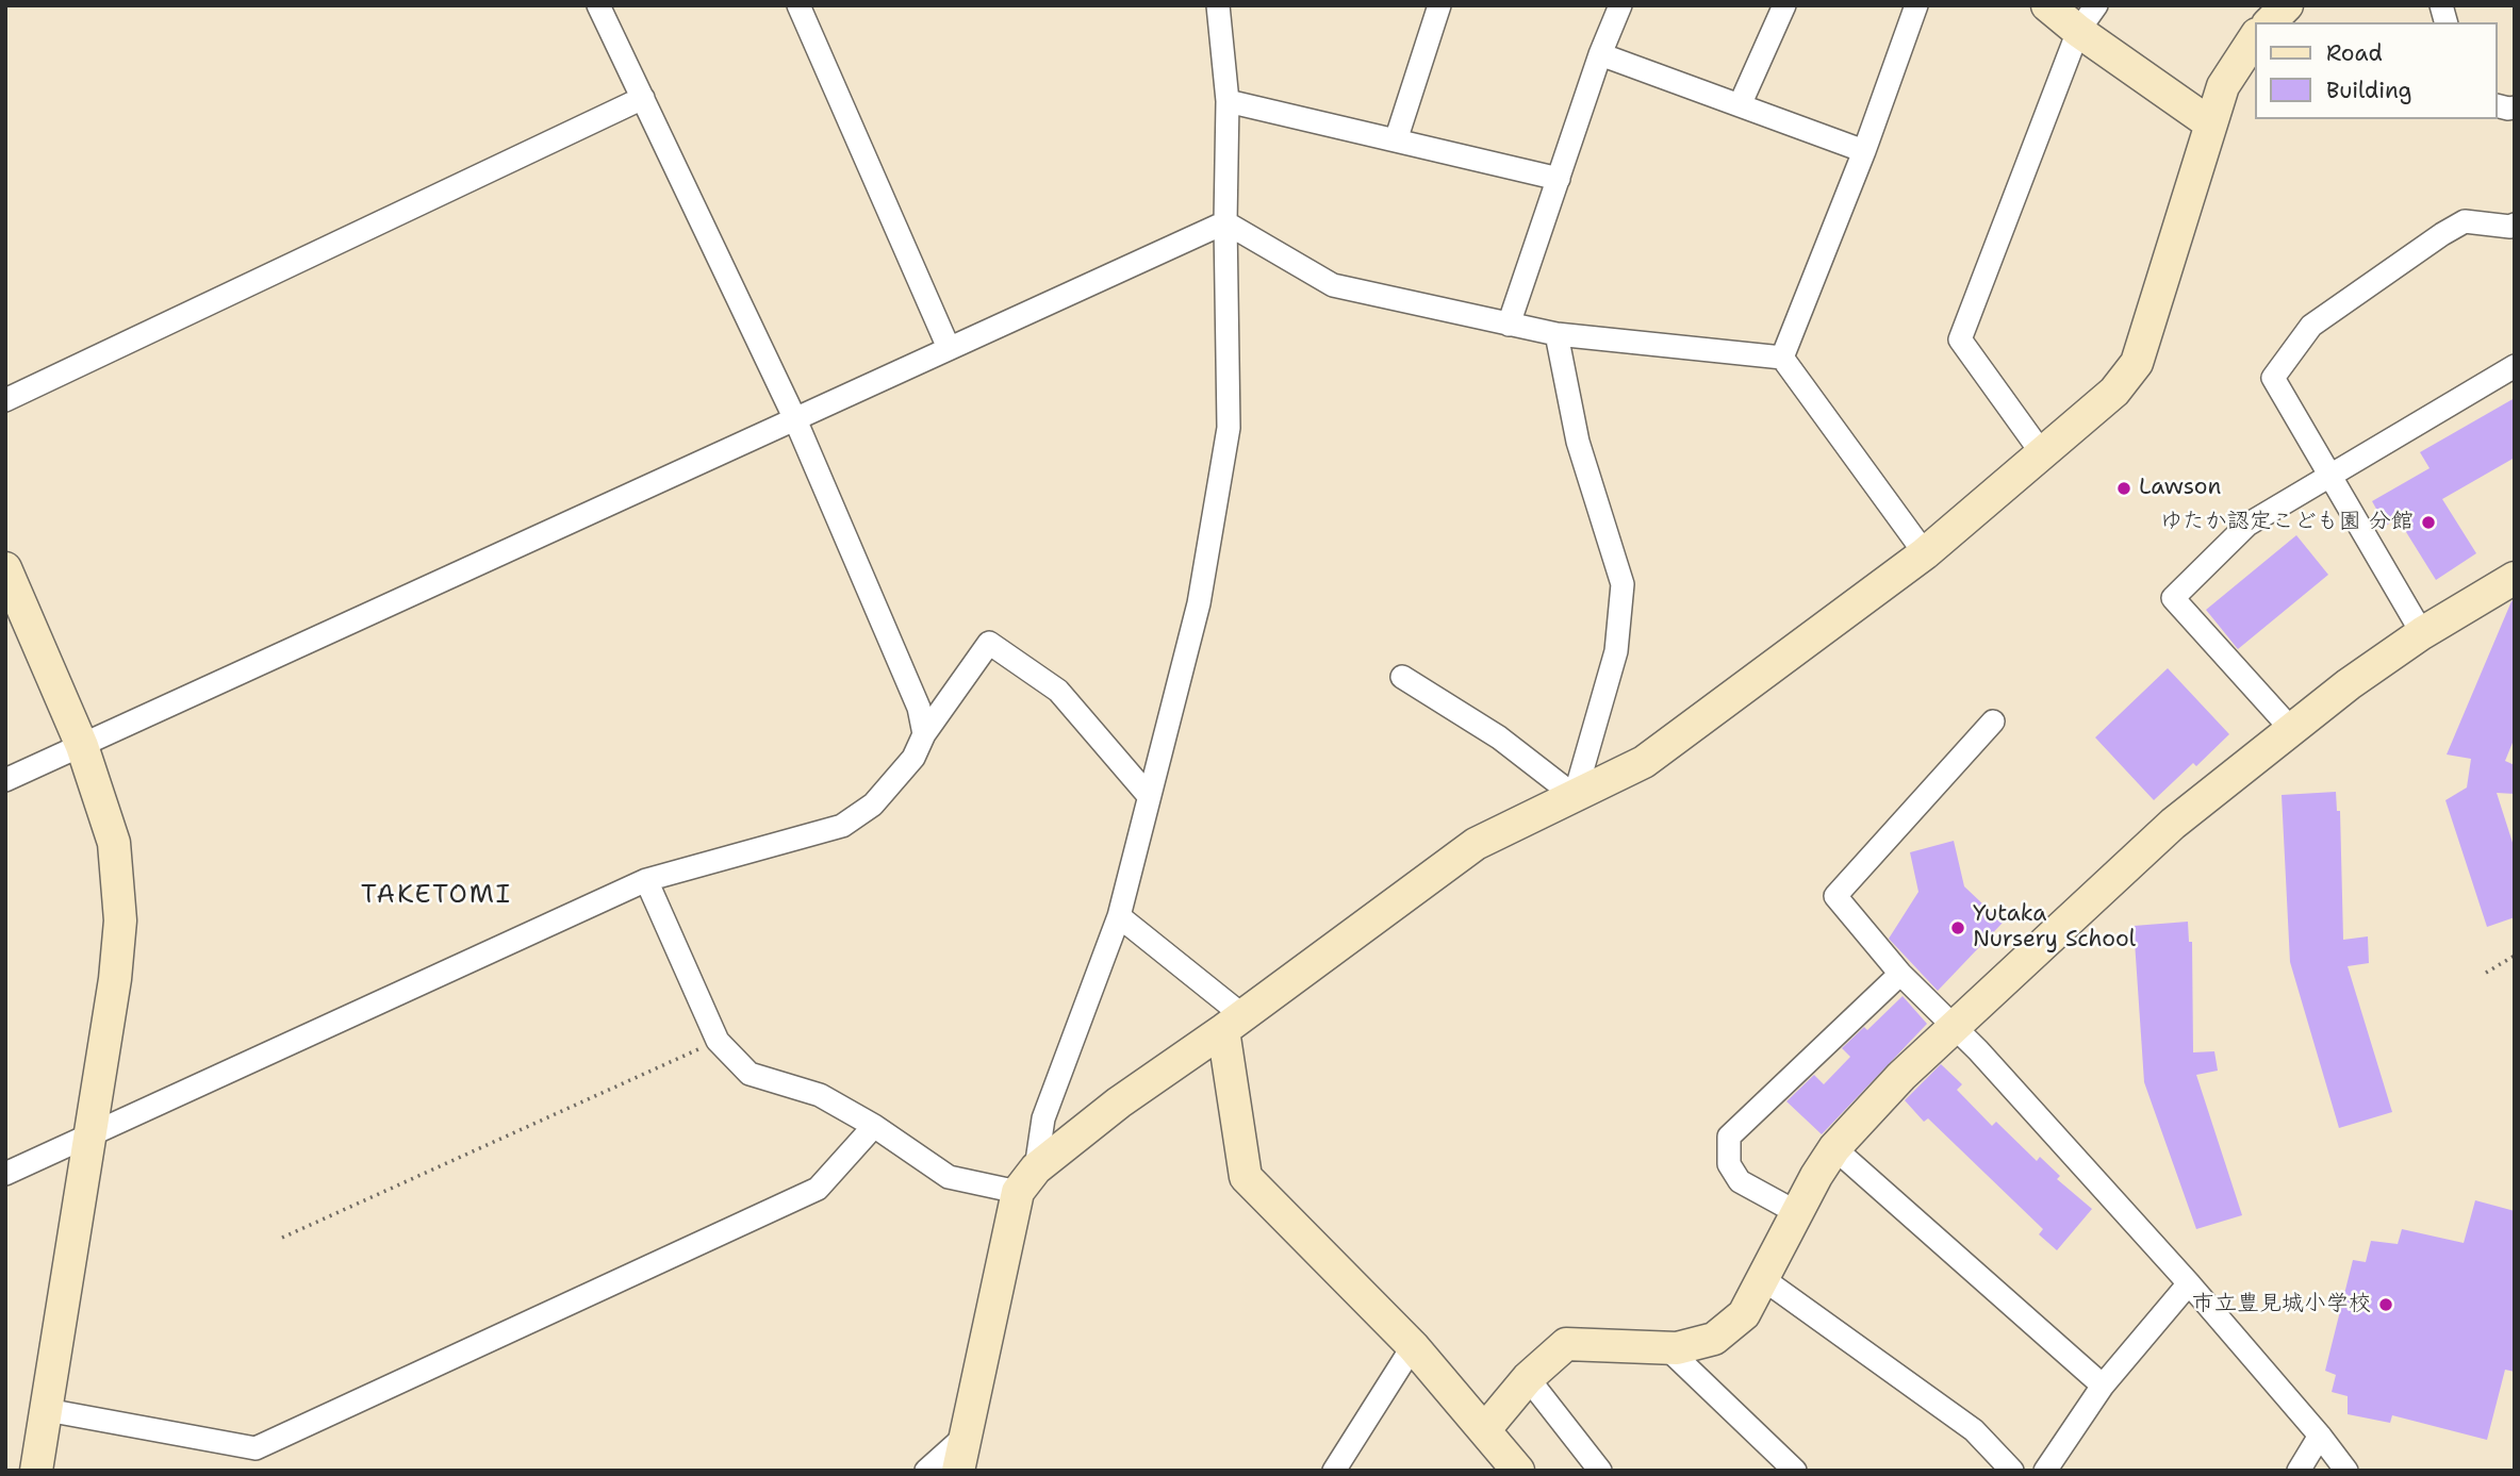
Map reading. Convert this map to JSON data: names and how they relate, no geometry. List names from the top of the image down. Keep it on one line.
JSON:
{"districts":["TAKETOMI"],"places":["Lawson","ゆたか認定こども園 分館","Yutaka Nursery School","市立豊見城小学校"],"legend":["Road","Building"]}
